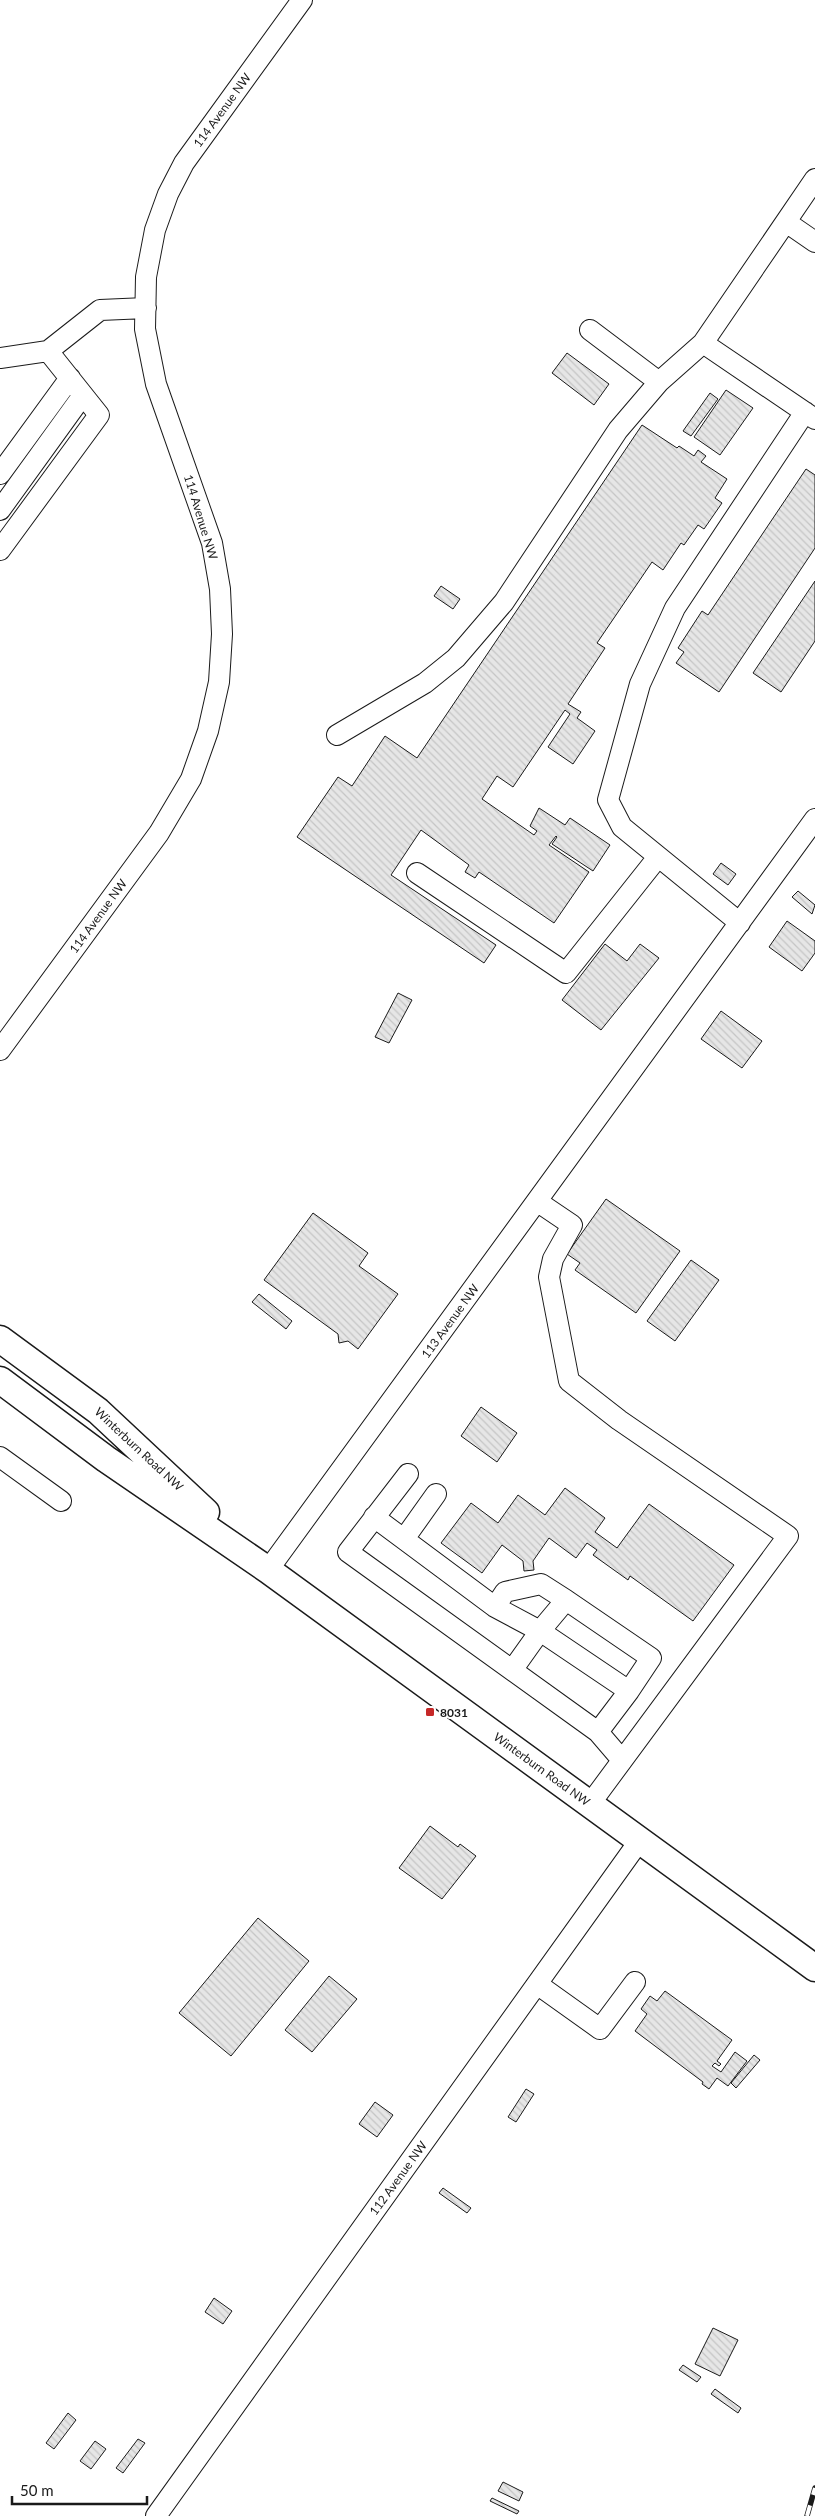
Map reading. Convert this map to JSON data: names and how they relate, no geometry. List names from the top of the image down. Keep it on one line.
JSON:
{"streets":{"main road":["Winterburn Road NW"],"street":["114 Avenue NW","113 Avenue NW","112 Avenue NW"]},"crossings":[["113 Avenue NW","Winterburn Road NW"],["Winterburn Road NW","112 Avenue NW"]],"places":{"transit":["8031"]},"scale_bar":"50 m"}
